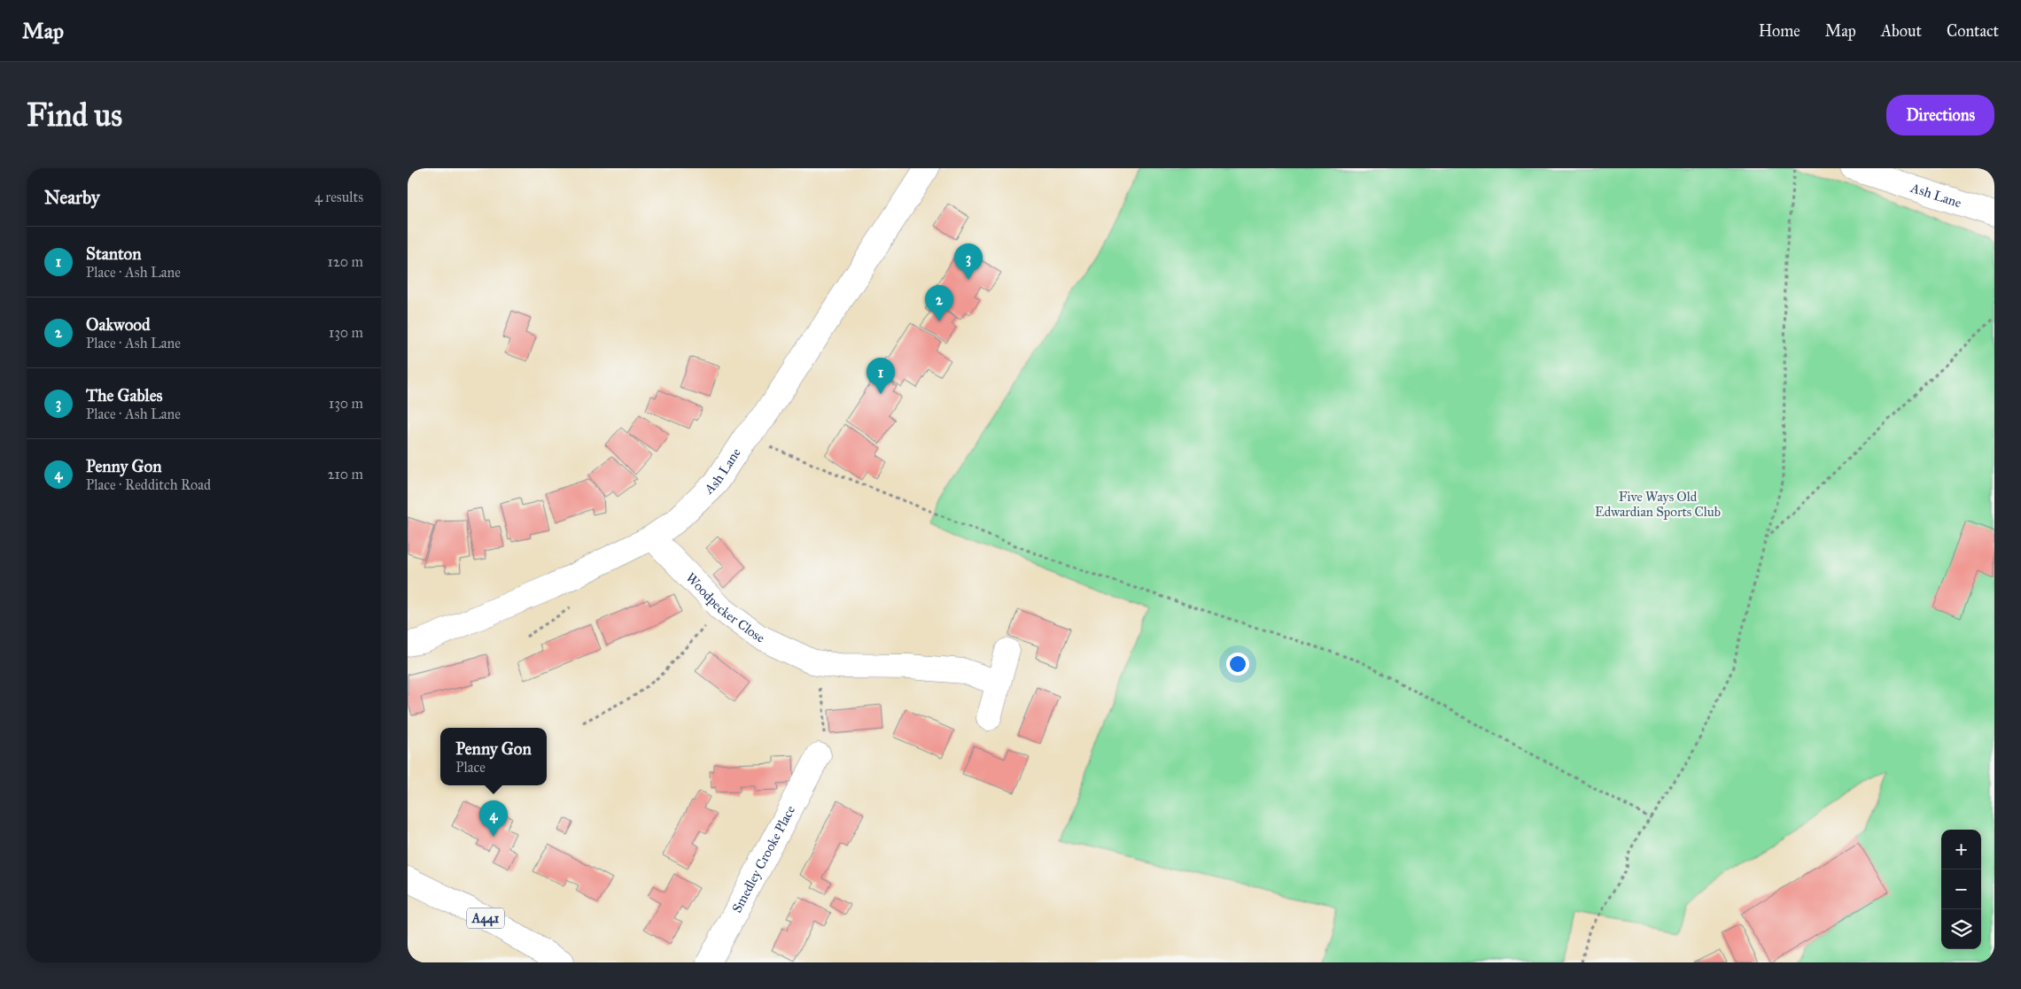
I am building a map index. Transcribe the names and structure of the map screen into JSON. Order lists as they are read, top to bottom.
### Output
{
  "streets": {
    "main road": [
      "Ash Lane",
      "Woodpecker Close",
      "Smedley Crooke Place",
      "A441"
    ]
  },
  "crossings": [
    ["Ash Lane", "Woodpecker Close"]
  ],
  "parks": ["Five Ways Old Edwardian Sports Club"],
  "page": {
    "header": "Map",
    "nav": [
      "Home",
      "Map",
      "About",
      "Contact"
    ],
    "buttons": "Directions",
    "title": "Find us",
    "heading": ["Nearby", "4 results"],
    "list": [
      {
        "mark": "1",
        "name": "Stanton",
        "note": "Place · Ash Lane",
        "value": "120 m"
      },
      {
        "mark": "2",
        "name": "Oakwood",
        "note": "Place · Ash Lane",
        "value": "130 m"
      },
      {
        "mark": "3",
        "name": "The Gables",
        "note": "Place · Ash Lane",
        "value": "130 m"
      },
      {
        "mark": "4",
        "name": "Penny Gon",
        "note": "Place · Redditch Road",
        "value": "210 m"
      }
    ],
    "pins": [
      "3",
      "2",
      "1",
      "4"
    ],
    "popup": ["Penny Gon", "Place"],
    "map_buttons": ["+", "−"]
  }
}
